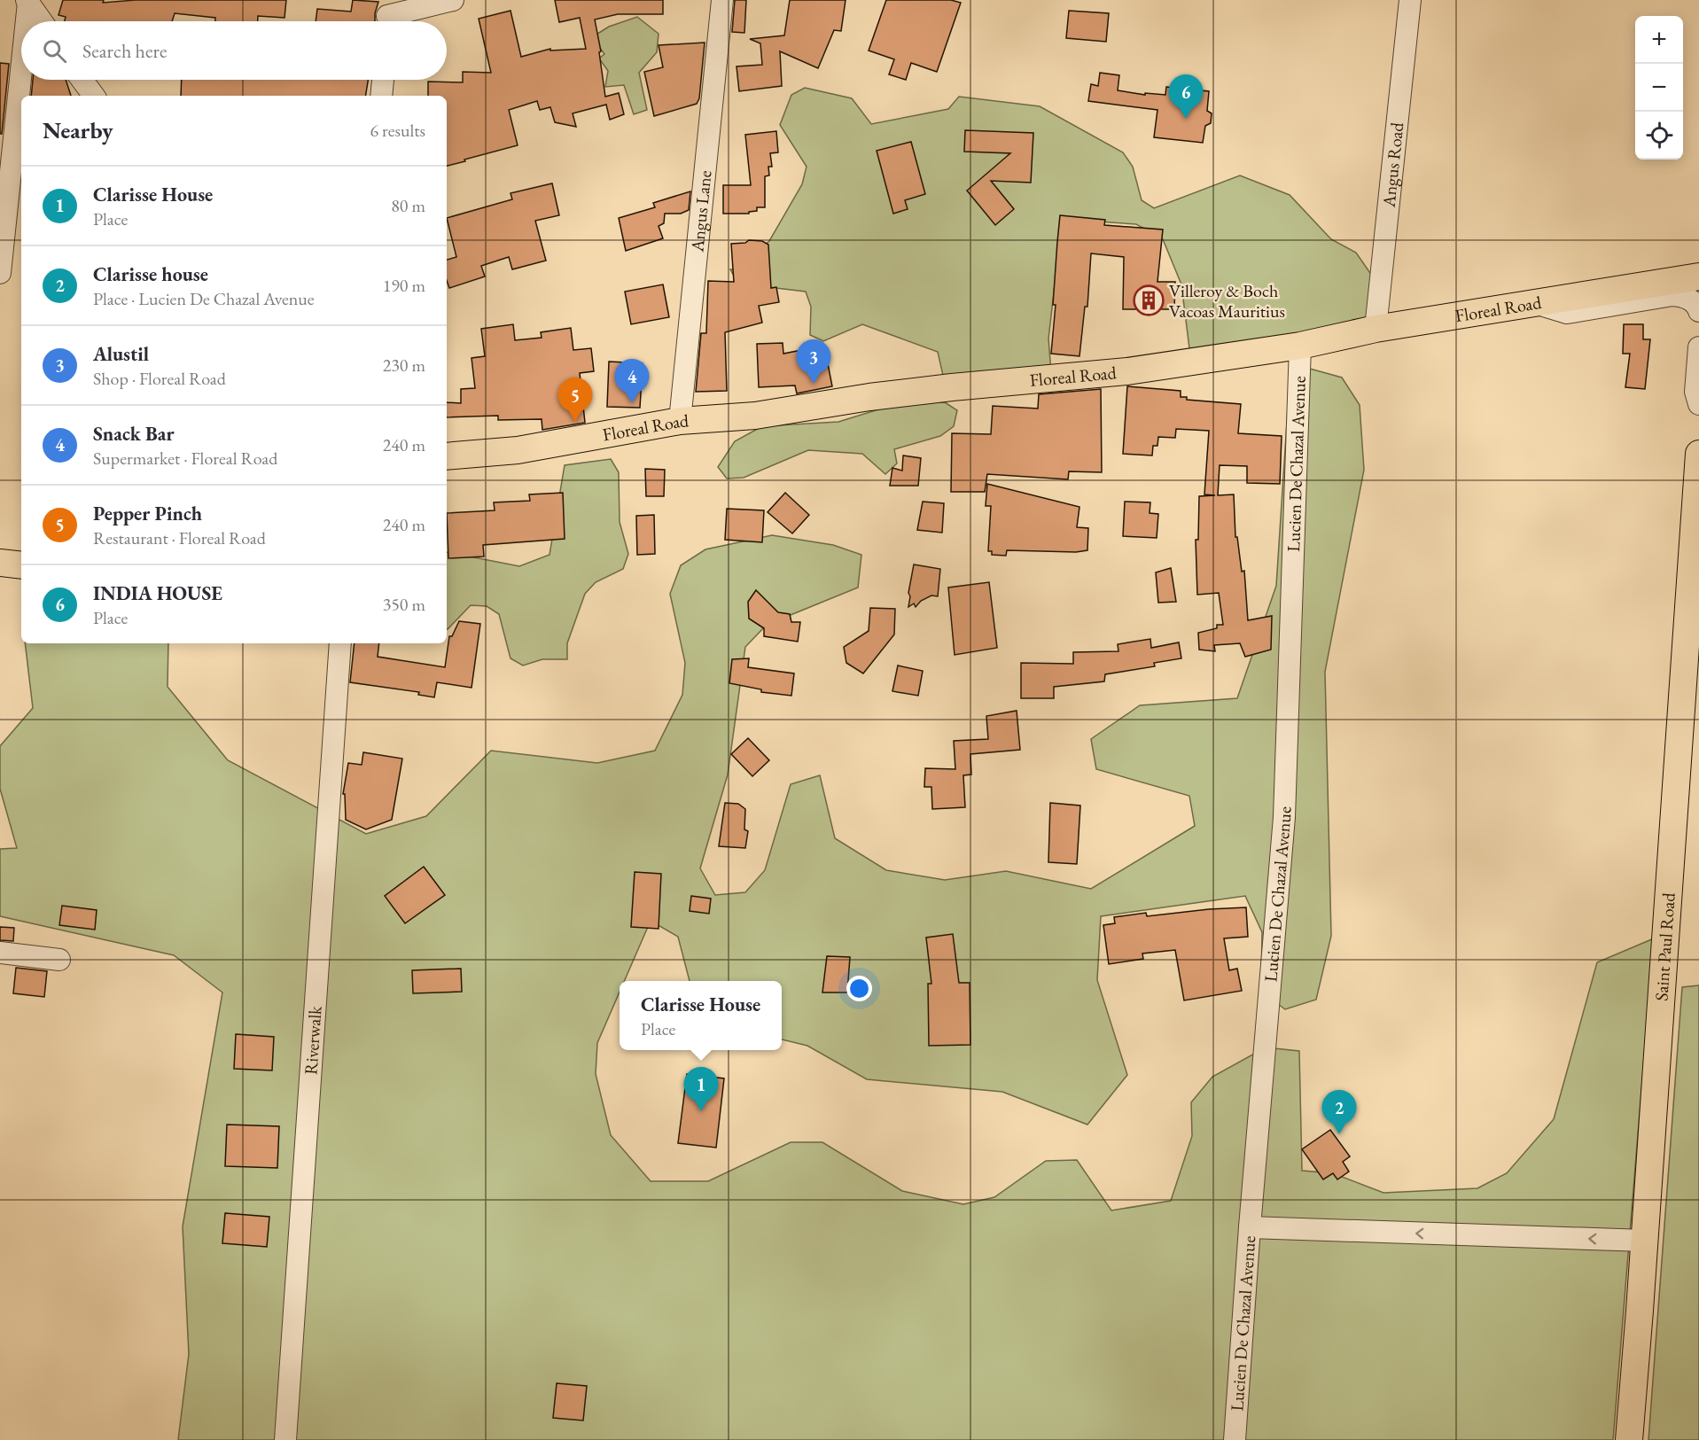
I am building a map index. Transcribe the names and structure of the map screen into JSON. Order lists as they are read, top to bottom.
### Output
{
  "streets": {
    "main road": ["Floreal Road", "Saint Paul Road"],
    "street": [
      "Angus Road",
      "Angus Lane",
      "Lucien De Chazal Avenue",
      "Riverwalk"
    ]
  },
  "crossings": [
    ["Angus Road", "Floreal Road"],
    ["Angus Lane", "Floreal Road"],
    ["Floreal Road", "Lucien De Chazal Avenue"]
  ],
  "places": {
    "building": ["Villeroy & Boch Vacoas Mauritius"]
  },
  "page": {
    "map_buttons": ["+", "−"],
    "search": "Search here",
    "pins": [
      "6",
      "3",
      "4",
      "5",
      "1",
      "2"
    ],
    "heading": ["Nearby", "6 results"],
    "list": [
      {
        "mark": "1",
        "name": "Clarisse House",
        "note": "Place",
        "value": "80 m"
      },
      {
        "mark": "2",
        "name": "Clarisse house",
        "note": "Place · Lucien De Chazal Avenue",
        "value": "190 m"
      },
      {
        "mark": "3",
        "name": "Alustil",
        "note": "Shop · Floreal Road",
        "value": "230 m"
      },
      {
        "mark": "4",
        "name": "Snack Bar",
        "note": "Supermarket · Floreal Road",
        "value": "240 m"
      },
      {
        "mark": "5",
        "name": "Pepper Pinch",
        "note": "Restaurant · Floreal Road",
        "value": "240 m"
      },
      {
        "mark": "6",
        "name": "INDIA HOUSE",
        "note": "Place",
        "value": "350 m"
      }
    ],
    "popup": ["Clarisse House", "Place"]
  }
}
